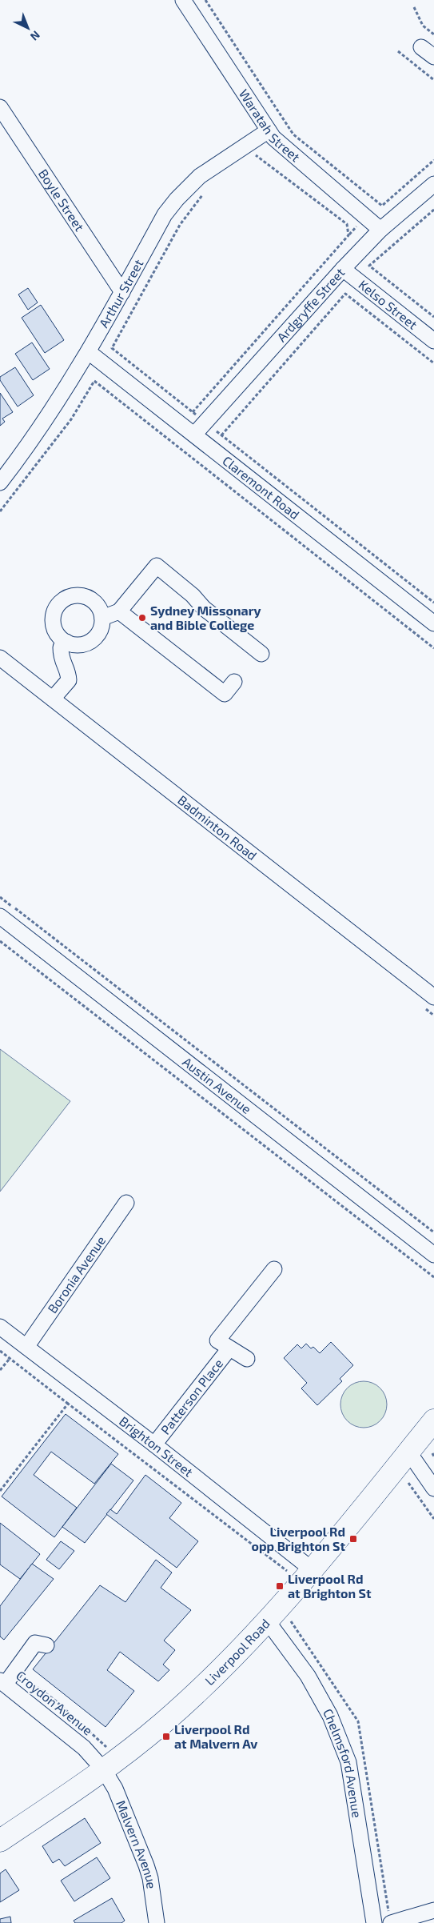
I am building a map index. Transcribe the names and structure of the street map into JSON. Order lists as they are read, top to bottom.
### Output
{
  "streets": {
    "highway": ["Liverpool Road"],
    "street": [
      "Waratah Street",
      "Boyle Street",
      "Arthur Street",
      "Kelso Street",
      "Ardgryffe Street",
      "Claremont Road",
      "Badminton Road",
      "Austin Avenue",
      "Boronia Avenue",
      "Patterson Place",
      "Brighton Street",
      "Croydon Avenue",
      "Chelmsford Avenue",
      "Malvern Avenue"
    ]
  },
  "crossings": [
    ["Waratah Street", "Arthur Street"],
    ["Waratah Street", "Ardgryffe Street"],
    ["Boyle Street", "Arthur Street"],
    ["Arthur Street", "Claremont Road"],
    ["Kelso Street", "Ardgryffe Street"],
    ["Ardgryffe Street", "Claremont Road"],
    ["Boronia Avenue", "Brighton Street"],
    ["Patterson Place", "Brighton Street"],
    ["Brighton Street", "Liverpool Road"],
    ["Liverpool Road", "Croydon Avenue"],
    ["Liverpool Road", "Chelmsford Avenue"],
    ["Liverpool Road", "Malvern Avenue"],
    ["Croydon Avenue", "Malvern Avenue"]
  ],
  "places": {
    "other": ["Sydney Missonary and Bible College"],
    "transit": ["Liverpool Rd opp Brighton St", "Liverpool Rd at Brighton St", "Liverpool Rd at Malvern Av"]
  },
  "north": "bottom right"
}
